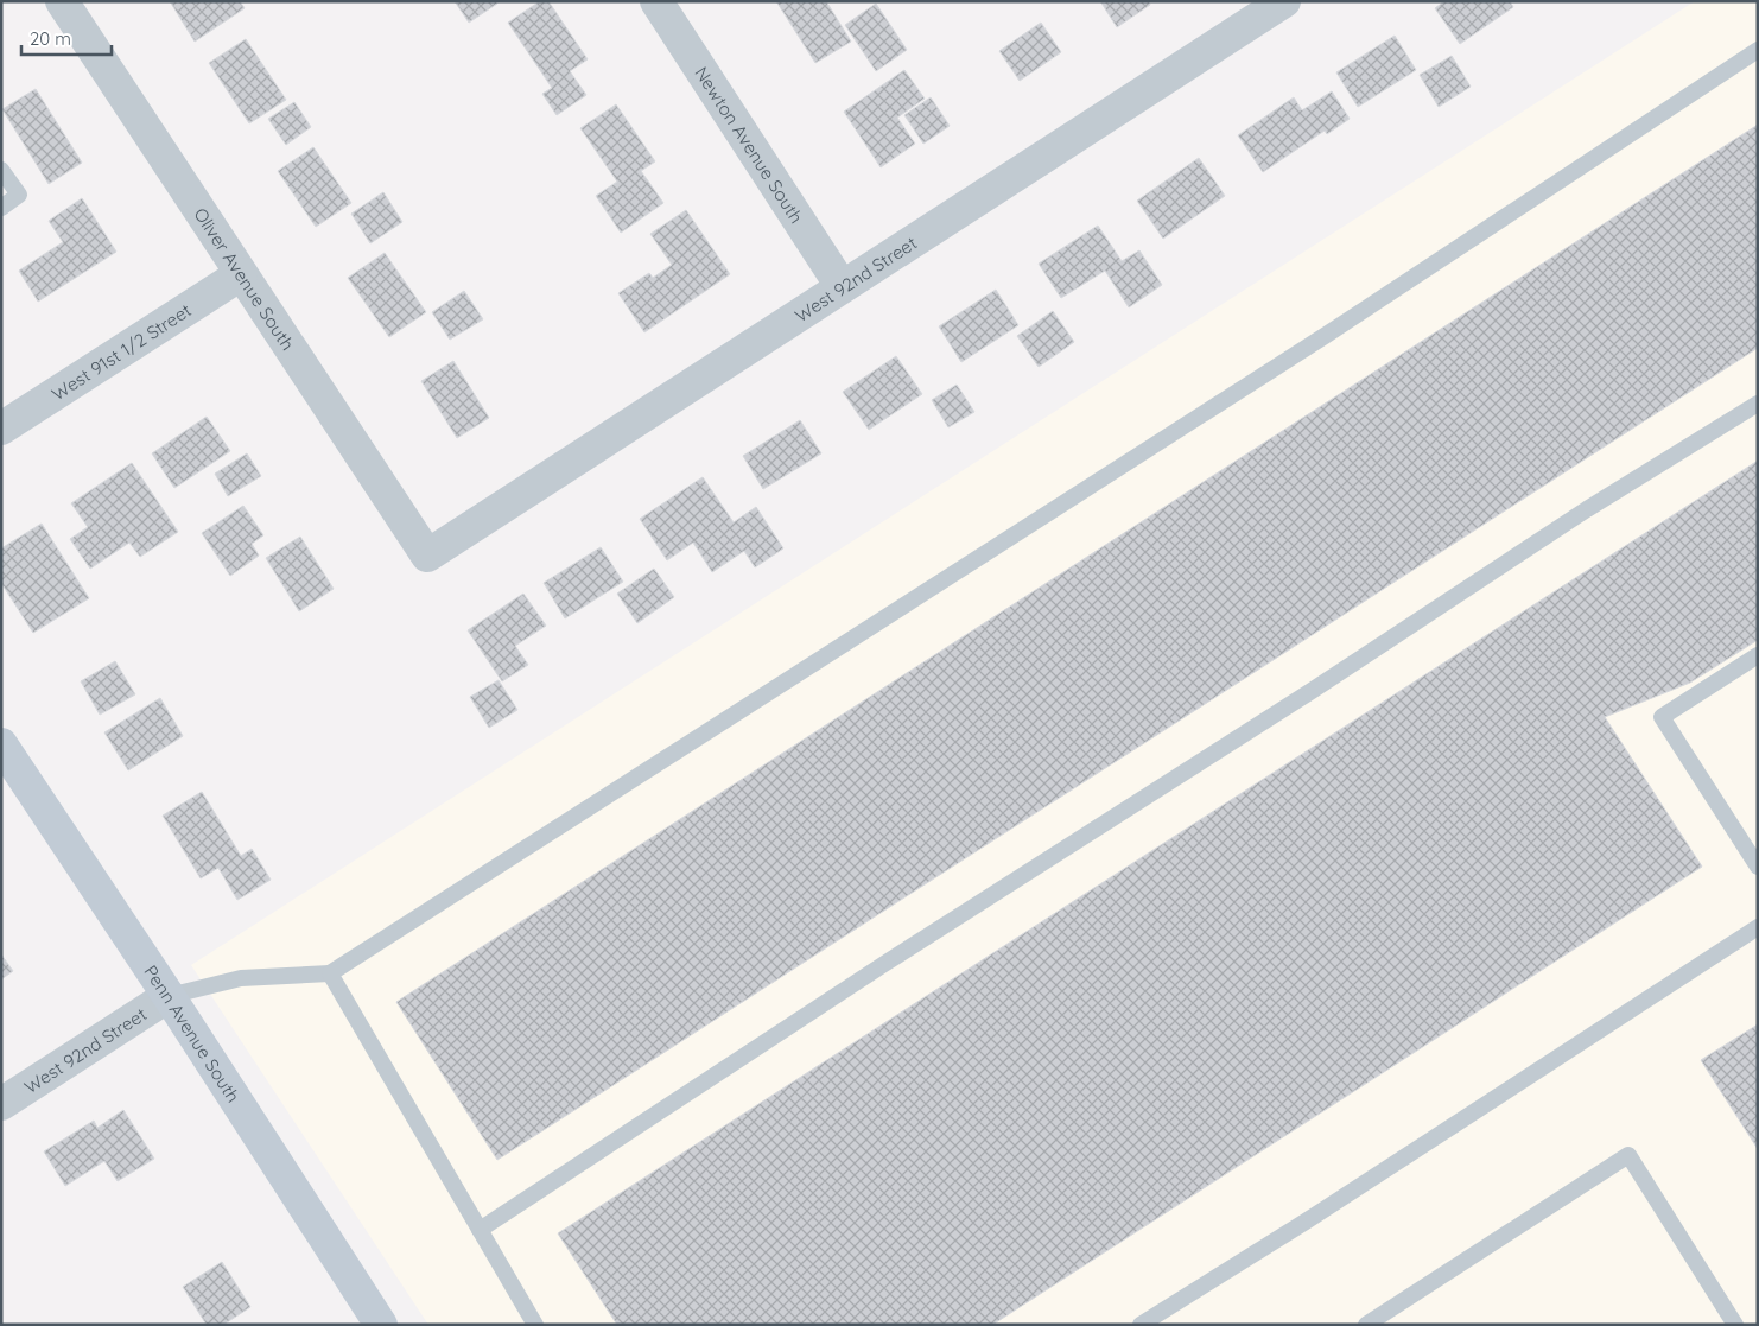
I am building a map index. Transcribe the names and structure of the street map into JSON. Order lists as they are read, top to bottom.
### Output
{
  "streets": {
    "main road": ["Penn Avenue South"],
    "street": [
      "Newton Avenue South",
      "West 92nd Street",
      "Oliver Avenue South",
      "West 91st 1/2 Street"
    ]
  },
  "crossings": [
    ["Newton Avenue South", "West 92nd Street"],
    ["West 92nd Street", "Oliver Avenue South"],
    ["West 92nd Street", "Penn Avenue South"],
    ["Oliver Avenue South", "West 91st 1/2 Street"]
  ],
  "scale_bar": "20 m"
}
